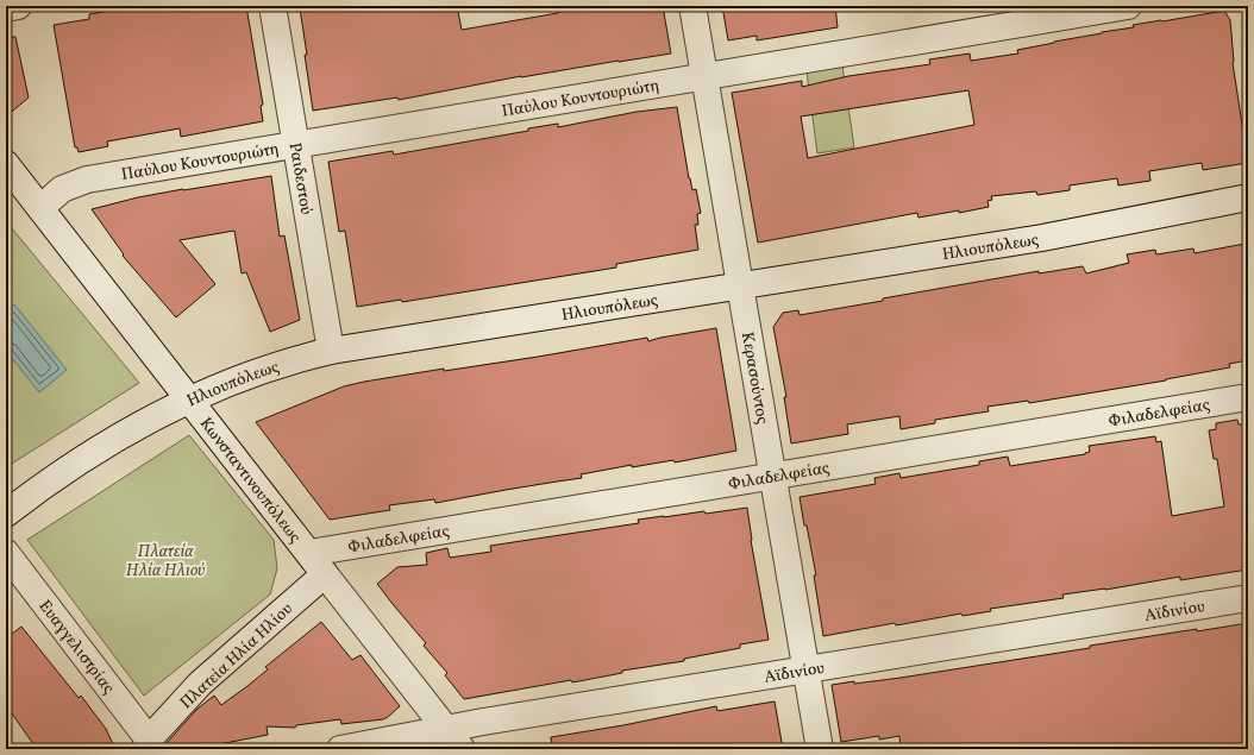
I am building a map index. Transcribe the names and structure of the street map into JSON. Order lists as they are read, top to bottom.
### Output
{
  "streets": {
    "street": [
      "Παύλου Κουντουριώτη",
      "Ραιδεστού",
      "Ηλιουπόλεως",
      "Κερασούντος",
      "Φιλαδελφείας",
      "Κωνσταντινουπόλεως",
      "Αϊδινίου",
      "Ευαγγελιστρίας",
      "Πλατεία Ηλία Ηλίου"
    ]
  },
  "crossings": [
    ["Παύλου Κουντουριώτη", "Ραιδεστού"],
    ["Παύλου Κουντουριώτη", "Κερασούντος"],
    ["Παύλου Κουντουριώτη", "Κωνσταντινουπόλεως"],
    ["Ραιδεστού", "Ηλιουπόλεως"],
    ["Ηλιουπόλεως", "Κερασούντος"],
    ["Ηλιουπόλεως", "Κωνσταντινουπόλεως"],
    ["Κερασούντος", "Φιλαδελφείας"],
    ["Κερασούντος", "Αϊδινίου"],
    ["Φιλαδελφείας", "Κωνσταντινουπόλεως"],
    ["Κωνσταντινουπόλεως", "Αϊδινίου"],
    ["Κωνσταντινουπόλεως", "Πλατεία Ηλία Ηλίου"],
    ["Ευαγγελιστρίας", "Πλατεία Ηλία Ηλίου"]
  ],
  "parks": ["Πλατεία Ηλία Ηλιού"]
}
